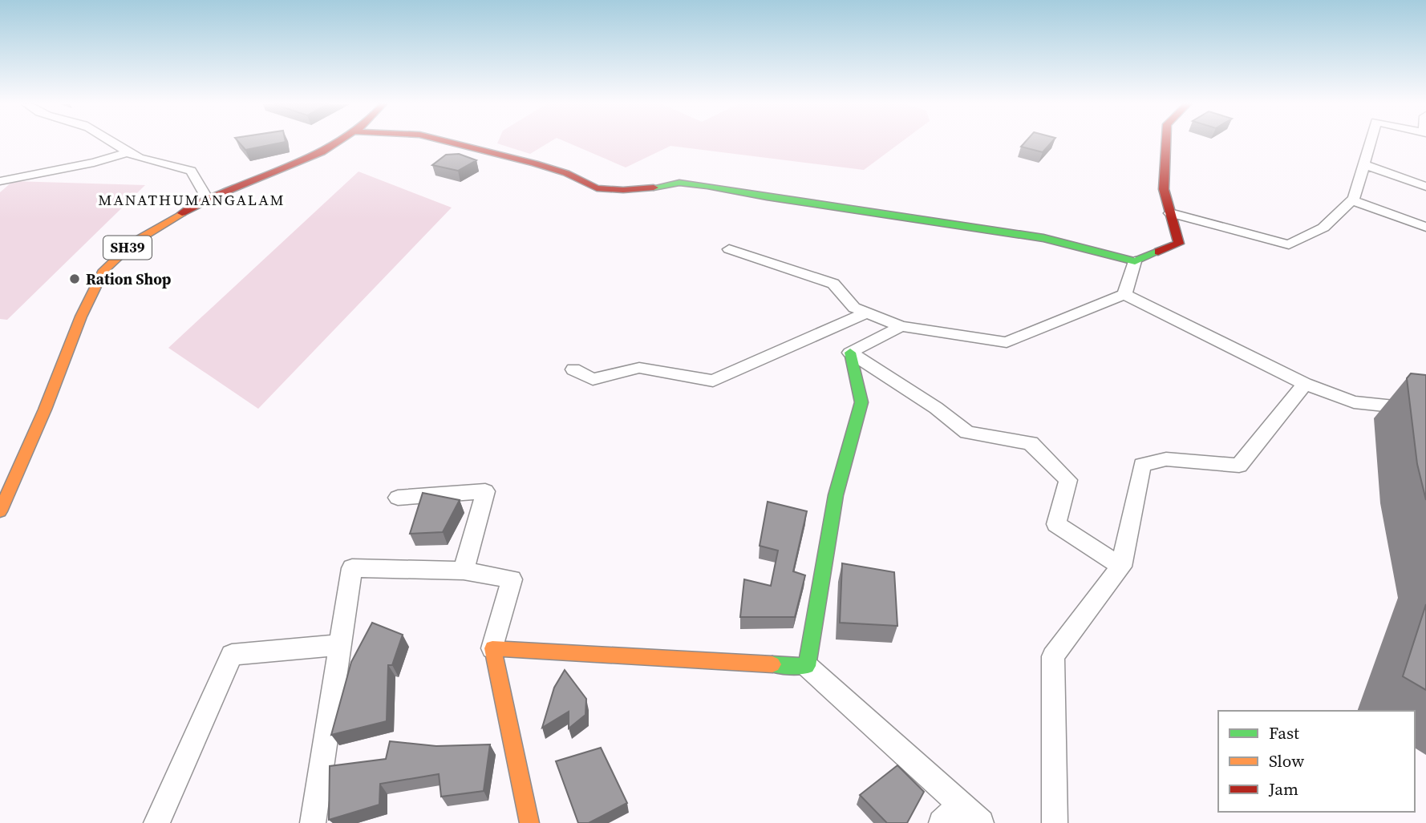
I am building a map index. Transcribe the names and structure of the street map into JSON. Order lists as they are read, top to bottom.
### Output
{
  "streets": {
    "street": ["SH39"]
  },
  "districts": ["MANATHUMANGALAM"],
  "places": ["Ration Shop"],
  "legend": ["Fast", "Slow", "Jam"]
}
